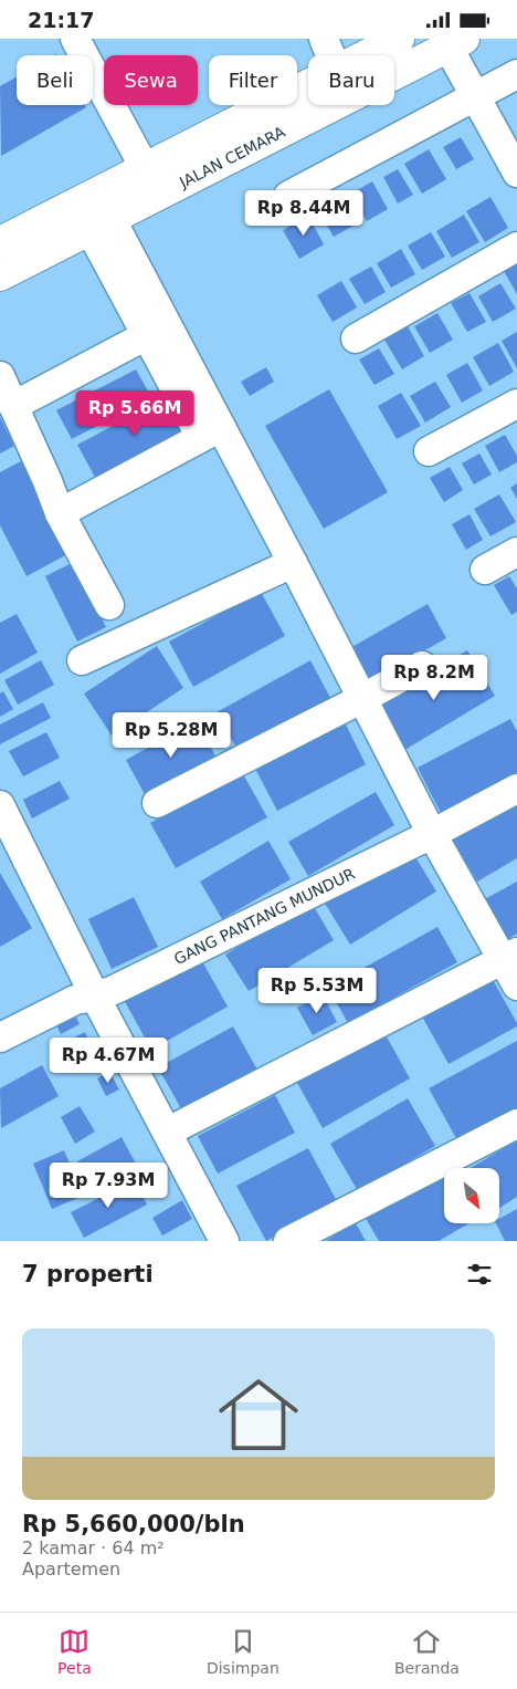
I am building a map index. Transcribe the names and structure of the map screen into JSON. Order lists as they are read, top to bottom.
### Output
{
  "streets": {
    "highway": ["JALAN CEMARA"],
    "street": ["GANG PANTANG MUNDUR"]
  },
  "north": "bottom right",
  "page": {
    "status": "21:17",
    "chip": [
      "Beli",
      "Sewa",
      "Filter",
      "Baru"
    ],
    "price": [
      "Rp 8.44M",
      "Rp 5.66M",
      "Rp 8.2M",
      "Rp 5.28M",
      "Rp 5.53M",
      "Rp 4.67M",
      "Rp 7.93M"
    ],
    "heading": "7 properti",
    "list": [
      {
        "name": "Rp 5,660,000/bln",
        "note": "2 kamar · 64 m² · Apartemen"
      }
    ],
    "tabs": ["Peta", "Disimpan", "Beranda"]
  }
}
